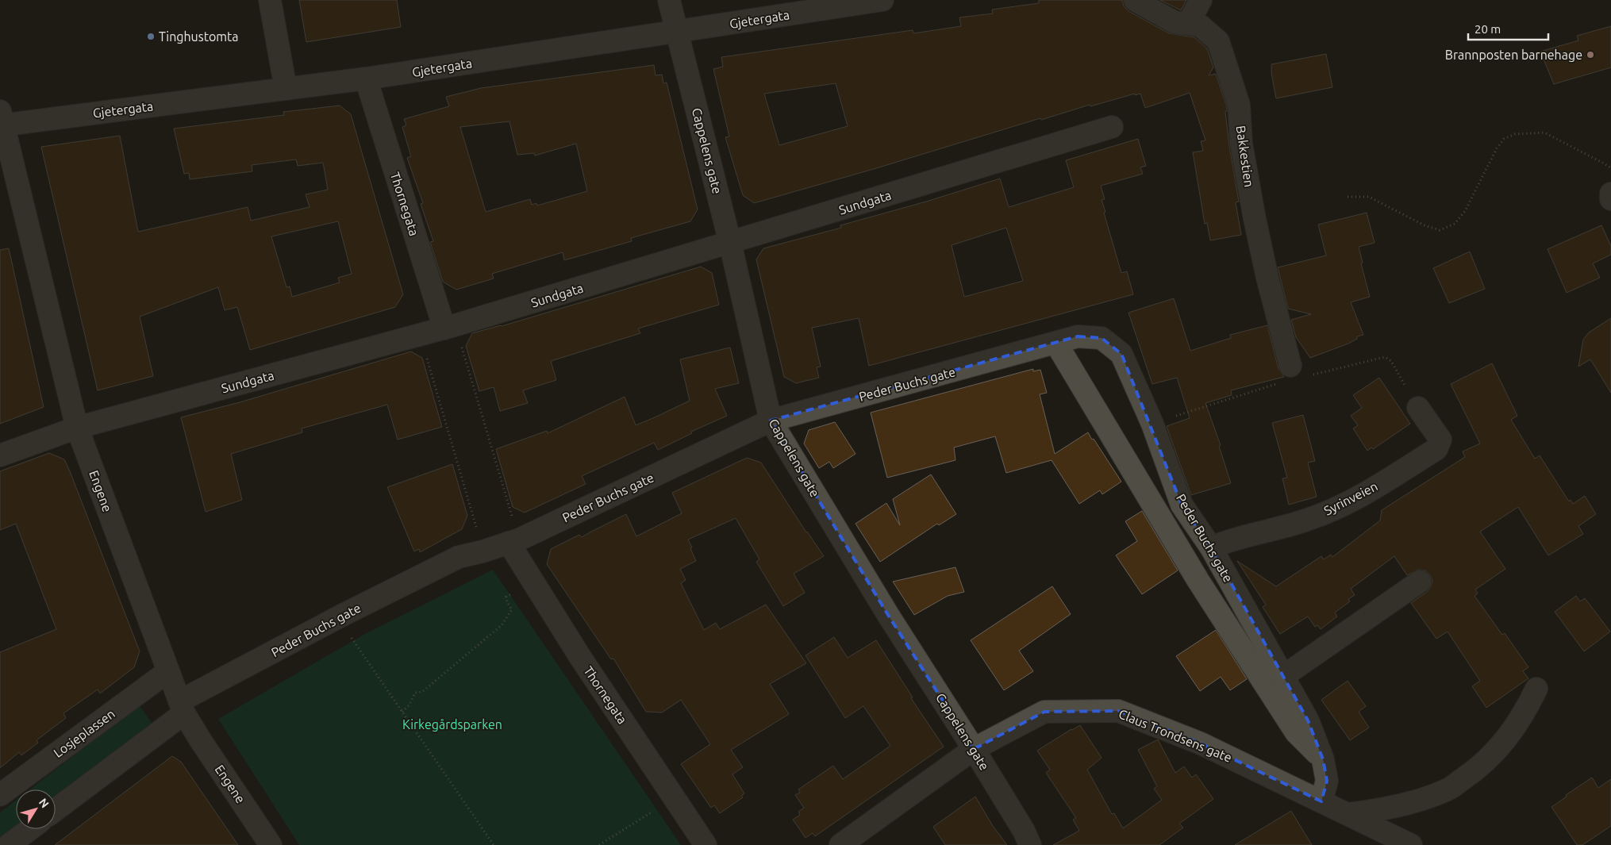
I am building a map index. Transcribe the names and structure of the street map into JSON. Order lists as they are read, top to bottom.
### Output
{
  "streets": {
    "street": [
      "Gjetergata",
      "Cappelens gate",
      "Bakkestien",
      "Sundgata",
      "Thornegata",
      "Peder Buchs gate",
      "Engene",
      "Syrinveien",
      "Losjeplassen",
      "Claus Trondsens gate"
    ]
  },
  "crossings": [
    ["Gjetergata", "Cappelens gate"],
    ["Gjetergata", "Thornegata"],
    ["Gjetergata", "Engene"],
    ["Cappelens gate", "Sundgata"],
    ["Cappelens gate", "Peder Buchs gate"],
    ["Cappelens gate", "Claus Trondsens gate"],
    ["Sundgata", "Thornegata"],
    ["Sundgata", "Engene"],
    ["Thornegata", "Peder Buchs gate"],
    ["Peder Buchs gate", "Engene"],
    ["Peder Buchs gate", "Syrinveien"],
    ["Peder Buchs gate", "Claus Trondsens gate"],
    ["Engene", "Losjeplassen"]
  ],
  "parks": ["Kirkegårdsparken"],
  "places": ["Tinghustomta", "Brannposten barnehage"],
  "scale_bar": "20 m",
  "north": "top right"
}
